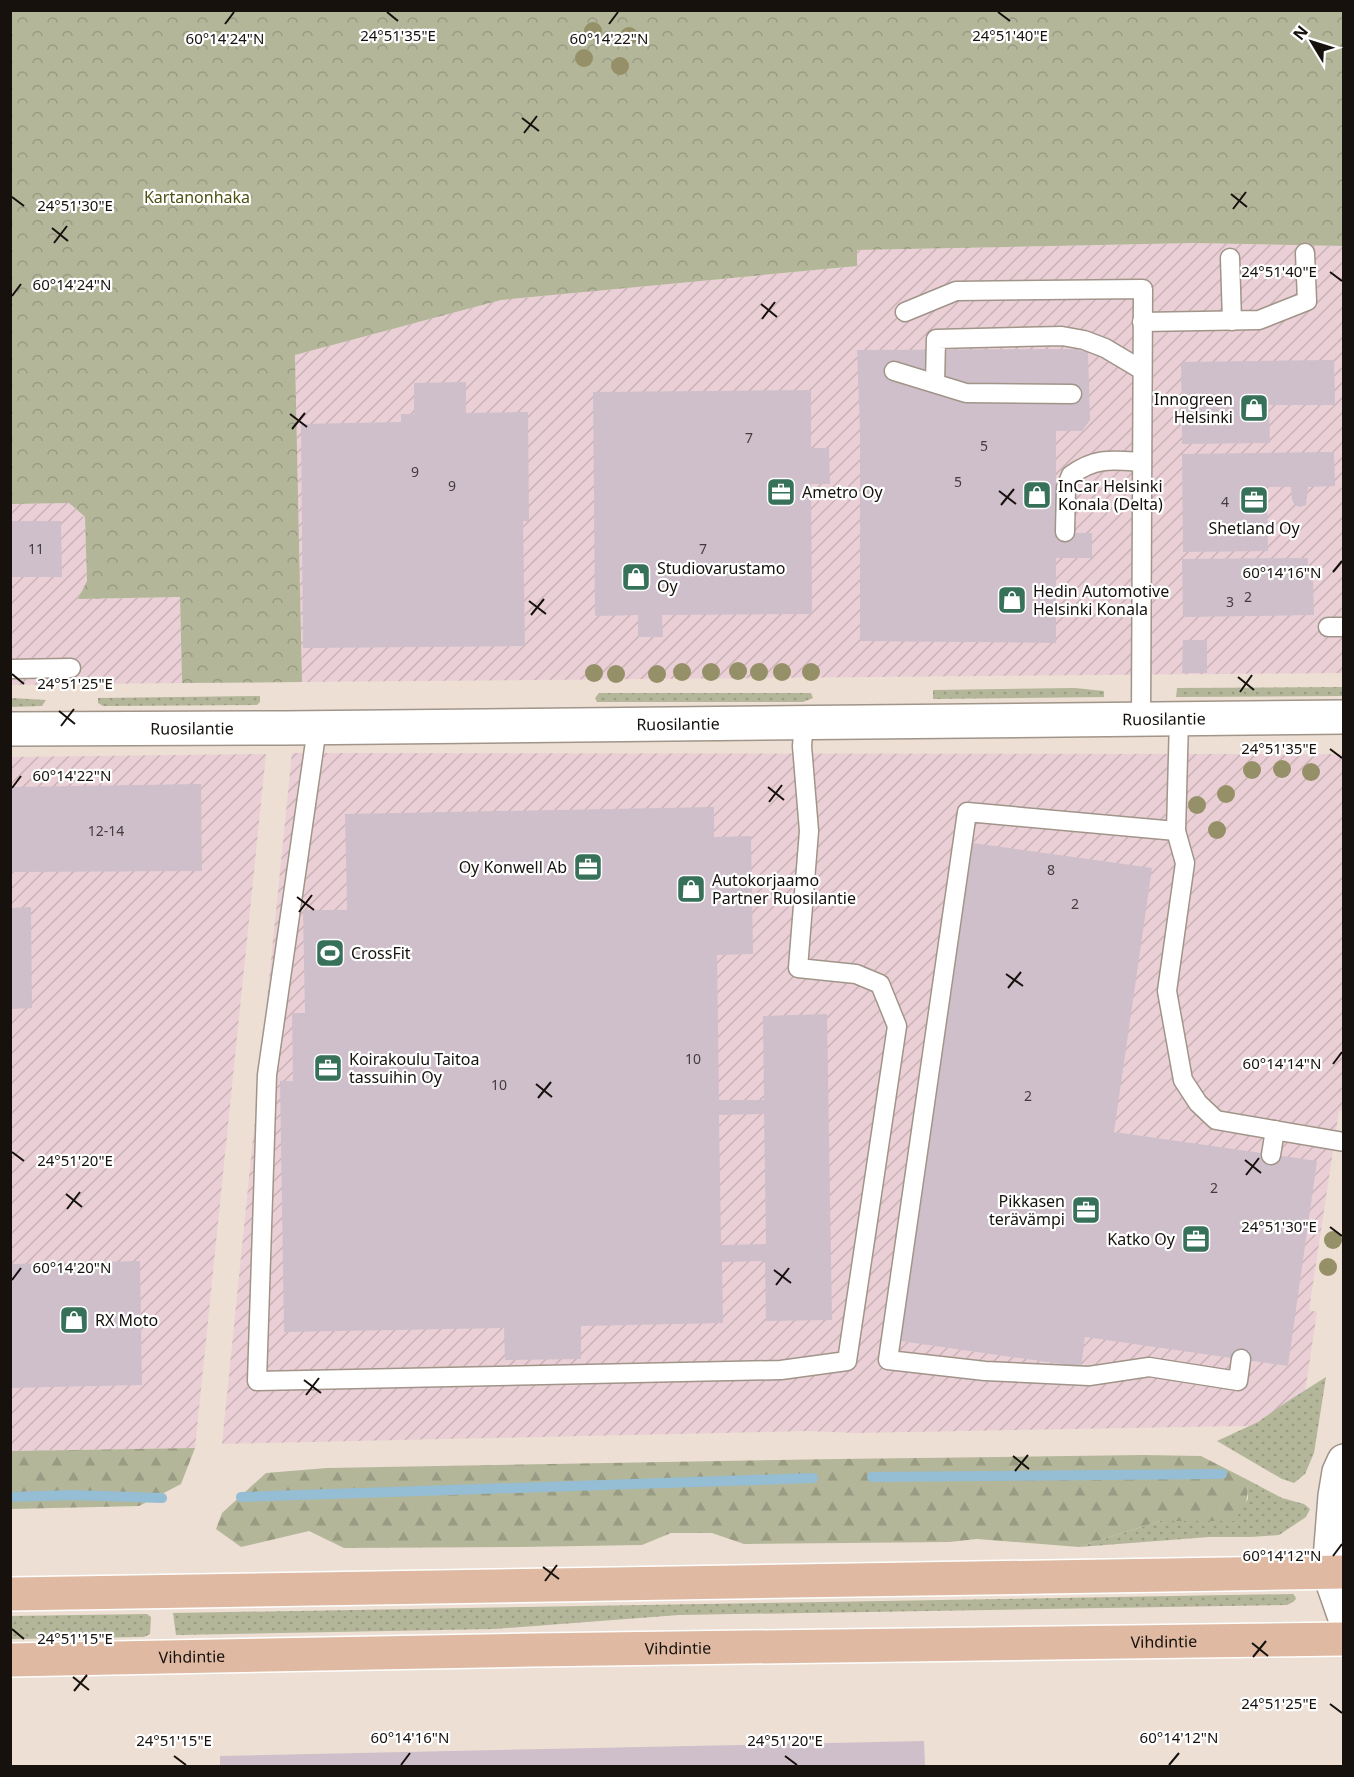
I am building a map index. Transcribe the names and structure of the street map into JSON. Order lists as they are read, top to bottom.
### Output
{
  "streets": {
    "main road": ["Vihdintie"],
    "street": ["Ruosilantie"]
  },
  "parks": ["Kartanonhaka"],
  "places": {
    "shop": [
      "Innogreen Helsinki",
      "InCar Helsinki Konala (Delta)",
      "Studiovarustamo Oy",
      "Hedin Automotive Helsinki Konala",
      "Autokorjaamo Partner Ruosilantie",
      "RX Moto"
    ],
    "office": [
      "Ametro Oy",
      "Shetland Oy",
      "Oy Konwell Ab",
      "Koirakoulu Taitoa tassuihin Oy",
      "Pikkasen terävämpi",
      "Katko Oy"
    ],
    "sports": ["CrossFit"]
  },
  "house_numbers": [
    "7",
    "5",
    "9",
    "5",
    "9",
    "4",
    "11",
    "7",
    "2",
    "3",
    "12-14",
    "8",
    "2",
    "10",
    "10",
    "2",
    "2"
  ],
  "north": "top left",
  "coordinates": [
    "24°51'35\"E",
    "24°51'40\"E",
    "60°14'24\"N",
    "60°14'22\"N",
    "24°51'30\"E",
    "60°14'16\"N",
    "24°51'25\"E",
    "60°14'14\"N",
    "24°51'20\"E",
    "60°14'20\"N",
    "60°14'12\"N",
    "24°51'15\"E"
  ]
}
